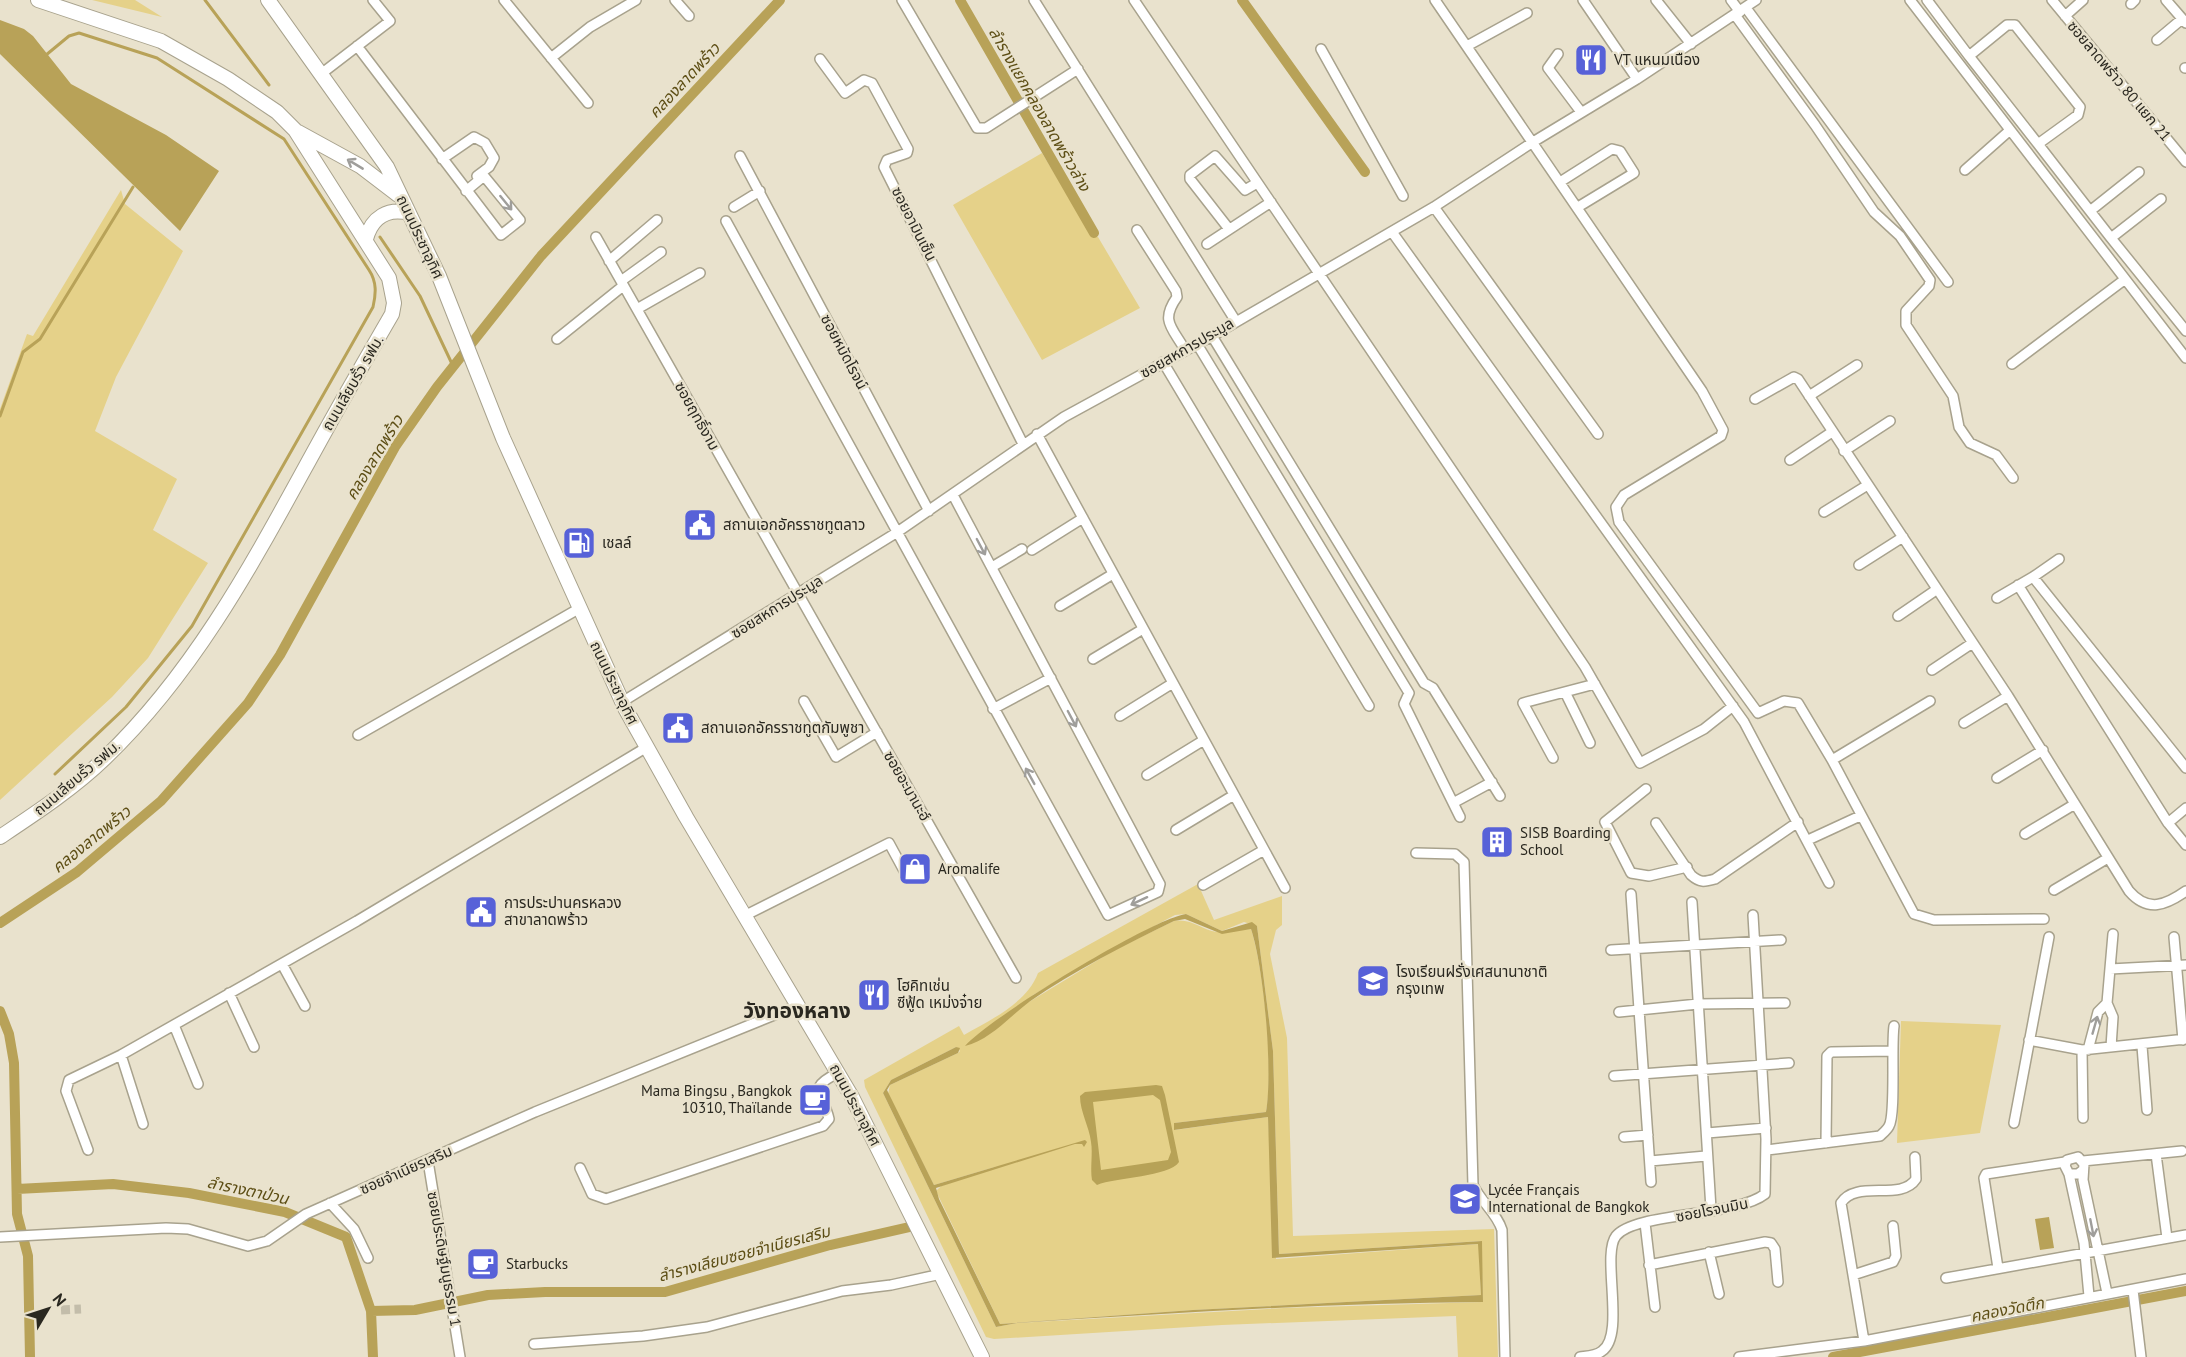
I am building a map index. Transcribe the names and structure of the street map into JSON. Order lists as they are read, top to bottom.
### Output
{
  "streets": {
    "main road": ["ถนนประชาอุทิศ", "ถนนเลียบรั้ว รฟม."],
    "street": [
      "ซอยลาดพร้าว 80 แยก 21",
      "ซอยอามินเซ็น",
      "ซอยสหการประมูล",
      "ซอยหมัดโรจน์",
      "ซอยฤทธิ์งาม",
      "ซอยอะมานะฮ์",
      "ซอยจำเนียรเสริม",
      "ซอยโรจนมิน",
      "ซอยประดิษฐ์มนูธรรม 1"
    ]
  },
  "crossings": [
    ["ซอยอามินเซ็น", "ซอยสหการประมูล"],
    ["ถนนประชาอุทิศ", "ซอยสหการประมูล"],
    ["ถนนประชาอุทิศ", "ซอยจำเนียรเสริม"],
    ["ซอยสหการประมูล", "ซอยหมัดโรจน์"],
    ["ซอยสหการประมูล", "ซอยฤทธิ์งาม"],
    ["ซอยสหการประมูล", "ซอยอะมานะฮ์"],
    ["ซอยฤทธิ์งาม", "ซอยอะมานะฮ์"],
    ["ซอยจำเนียรเสริม", "ซอยประดิษฐ์มนูธรรม 1"]
  ],
  "districts": ["วังทองหลาง"],
  "water": [
    "คลองลาดพร้าว",
    "ลำรางแยกคลองลาดพร้าวล่าง",
    "ลำรางตาป่วน",
    "ลำรางเลียบซอยจำเนียรเสริม",
    "คลองวัดตึก"
  ],
  "places": {
    "restaurant": ["VT แหนมเนือง", "โฮคิทเช่น ซีฟู้ด เหม่งจ๋าย"],
    "public building": ["สถานเอกอัครราชทูตลาว", "สถานเอกอัครราชทูตกัมพูชา", "การประปานครหลวง สาขาลาดพร้าว"],
    "fuel station": ["เชลล์"],
    "building": ["SISB Boarding School"],
    "shop": ["Aromalife"],
    "school or university": ["โรงเรียนฝรั่งเศสนานาชาติ กรุงเทพ", "Lycée Français International de Bangkok"],
    "cafe": ["Mama Bingsu , Bangkok 10310, Thaïlande", "Starbucks"]
  },
  "north": "top right"
}
